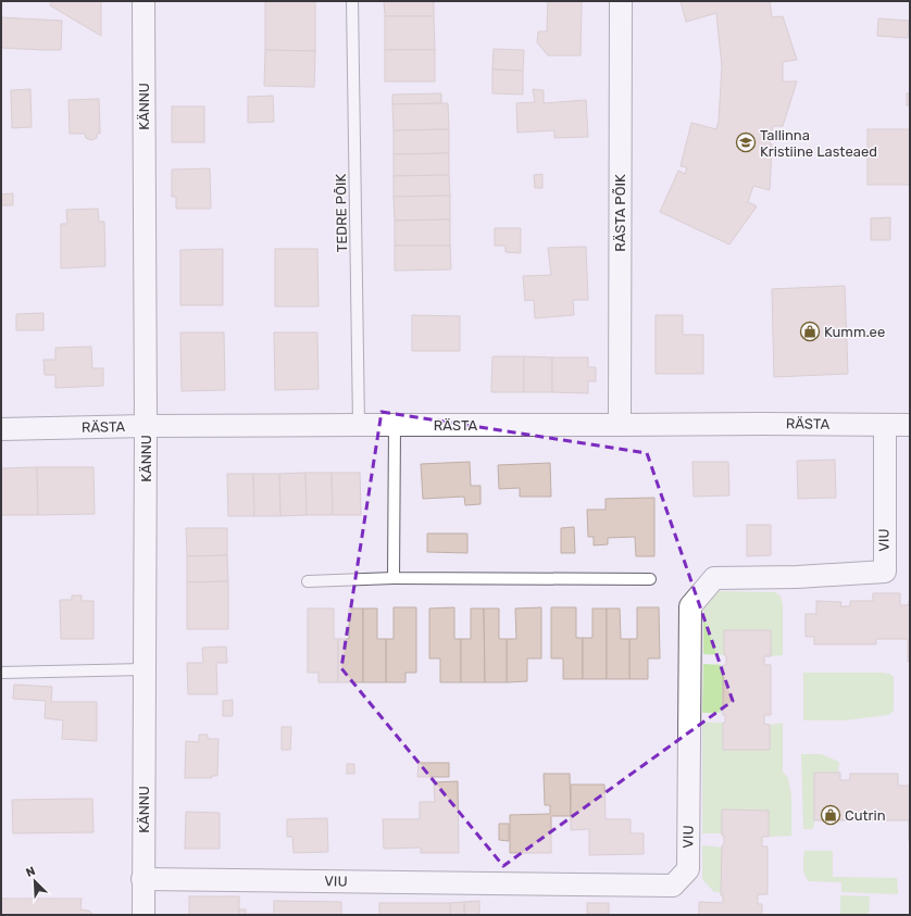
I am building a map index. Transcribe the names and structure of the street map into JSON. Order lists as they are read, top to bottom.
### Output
{
  "streets": {
    "street": [
      "KÄNNU",
      "RÄSTA PÕIK",
      "RÄSTA",
      "VIU"
    ],
    "lane": ["TEDRE PÕIK"]
  },
  "crossings": [
    ["KÄNNU", "RÄSTA"],
    ["KÄNNU", "VIU"],
    ["TEDRE PÕIK", "RÄSTA"],
    ["RÄSTA PÕIK", "RÄSTA"],
    ["RÄSTA", "VIU"]
  ],
  "places": {
    "school or university": ["Tallinna Kristiine Lasteaed"],
    "shop": ["Kumm.ee", "Cutrin"]
  },
  "north": "top left"
}
